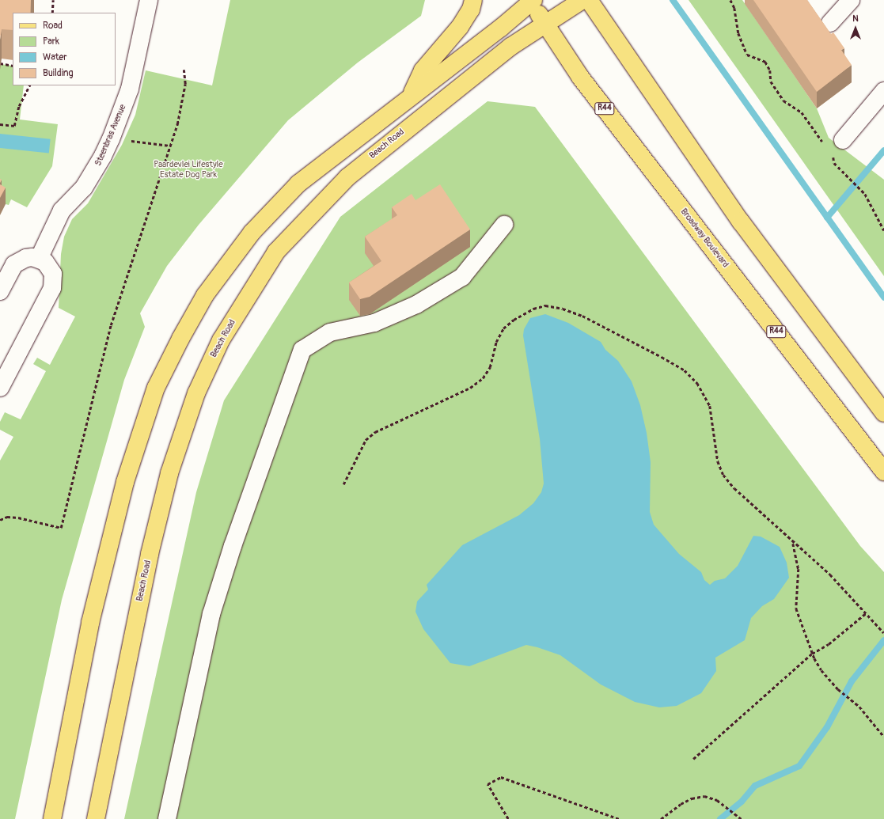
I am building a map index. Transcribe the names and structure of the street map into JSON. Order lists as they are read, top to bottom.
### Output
{
  "streets": {
    "main road": ["R44", "Beach Road", "Broadway Boulevard"],
    "street": ["Steenbras Avenue"]
  },
  "crossings": [
    ["Beach Road", "Broadway Boulevard"]
  ],
  "parks": ["Paardevlei Lifestyle Estate Dog Park"],
  "legend": [
    "Road",
    "Park",
    "Water",
    "Building"
  ],
  "north": "top"
}
